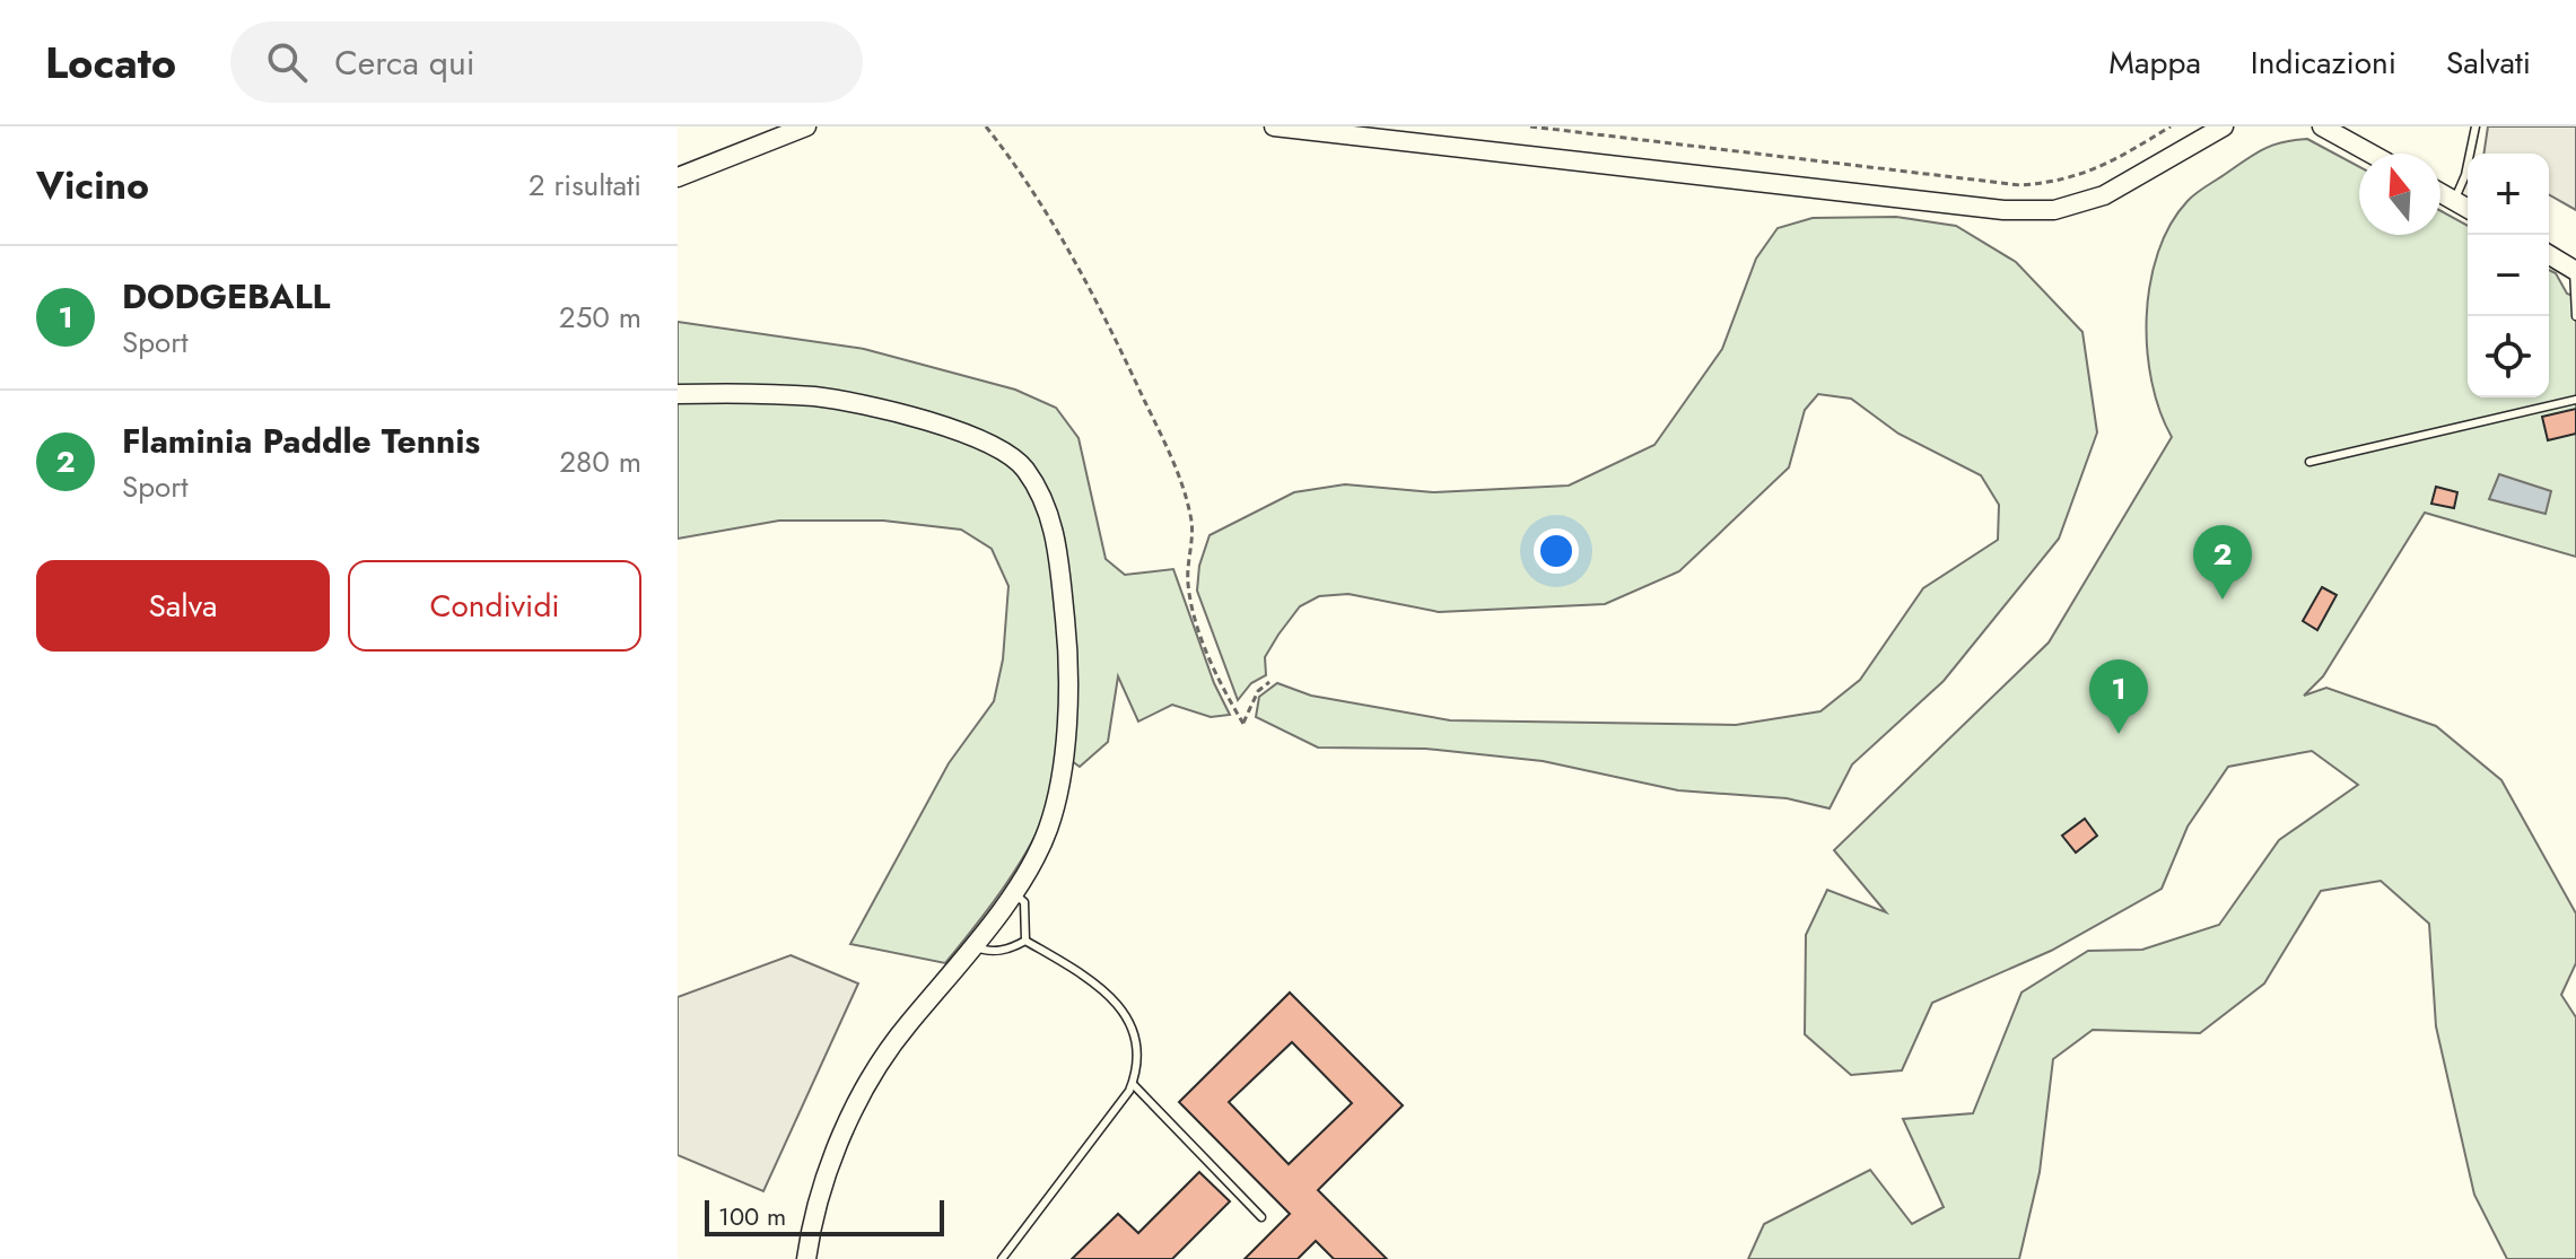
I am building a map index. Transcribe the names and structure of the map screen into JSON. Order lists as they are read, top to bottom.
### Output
{
  "scale_bar": "100 m",
  "north": "top",
  "page": {
    "header": "Locato",
    "search": "Cerca qui",
    "nav": ["Mappa", "Indicazioni", "Salvati"],
    "heading": ["Vicino", "2 risultati"],
    "map_buttons": ["+", "−"],
    "list": [
      {
        "mark": "1",
        "name": "DODGEBALL",
        "note": "Sport",
        "value": "250 m"
      },
      {
        "mark": "2",
        "name": "Flaminia Paddle Tennis",
        "note": "Sport",
        "value": "280 m"
      }
    ],
    "pins": ["2", "1"],
    "buttons": ["Salva", "Condividi"],
    "scale": "100 m"
  }
}
